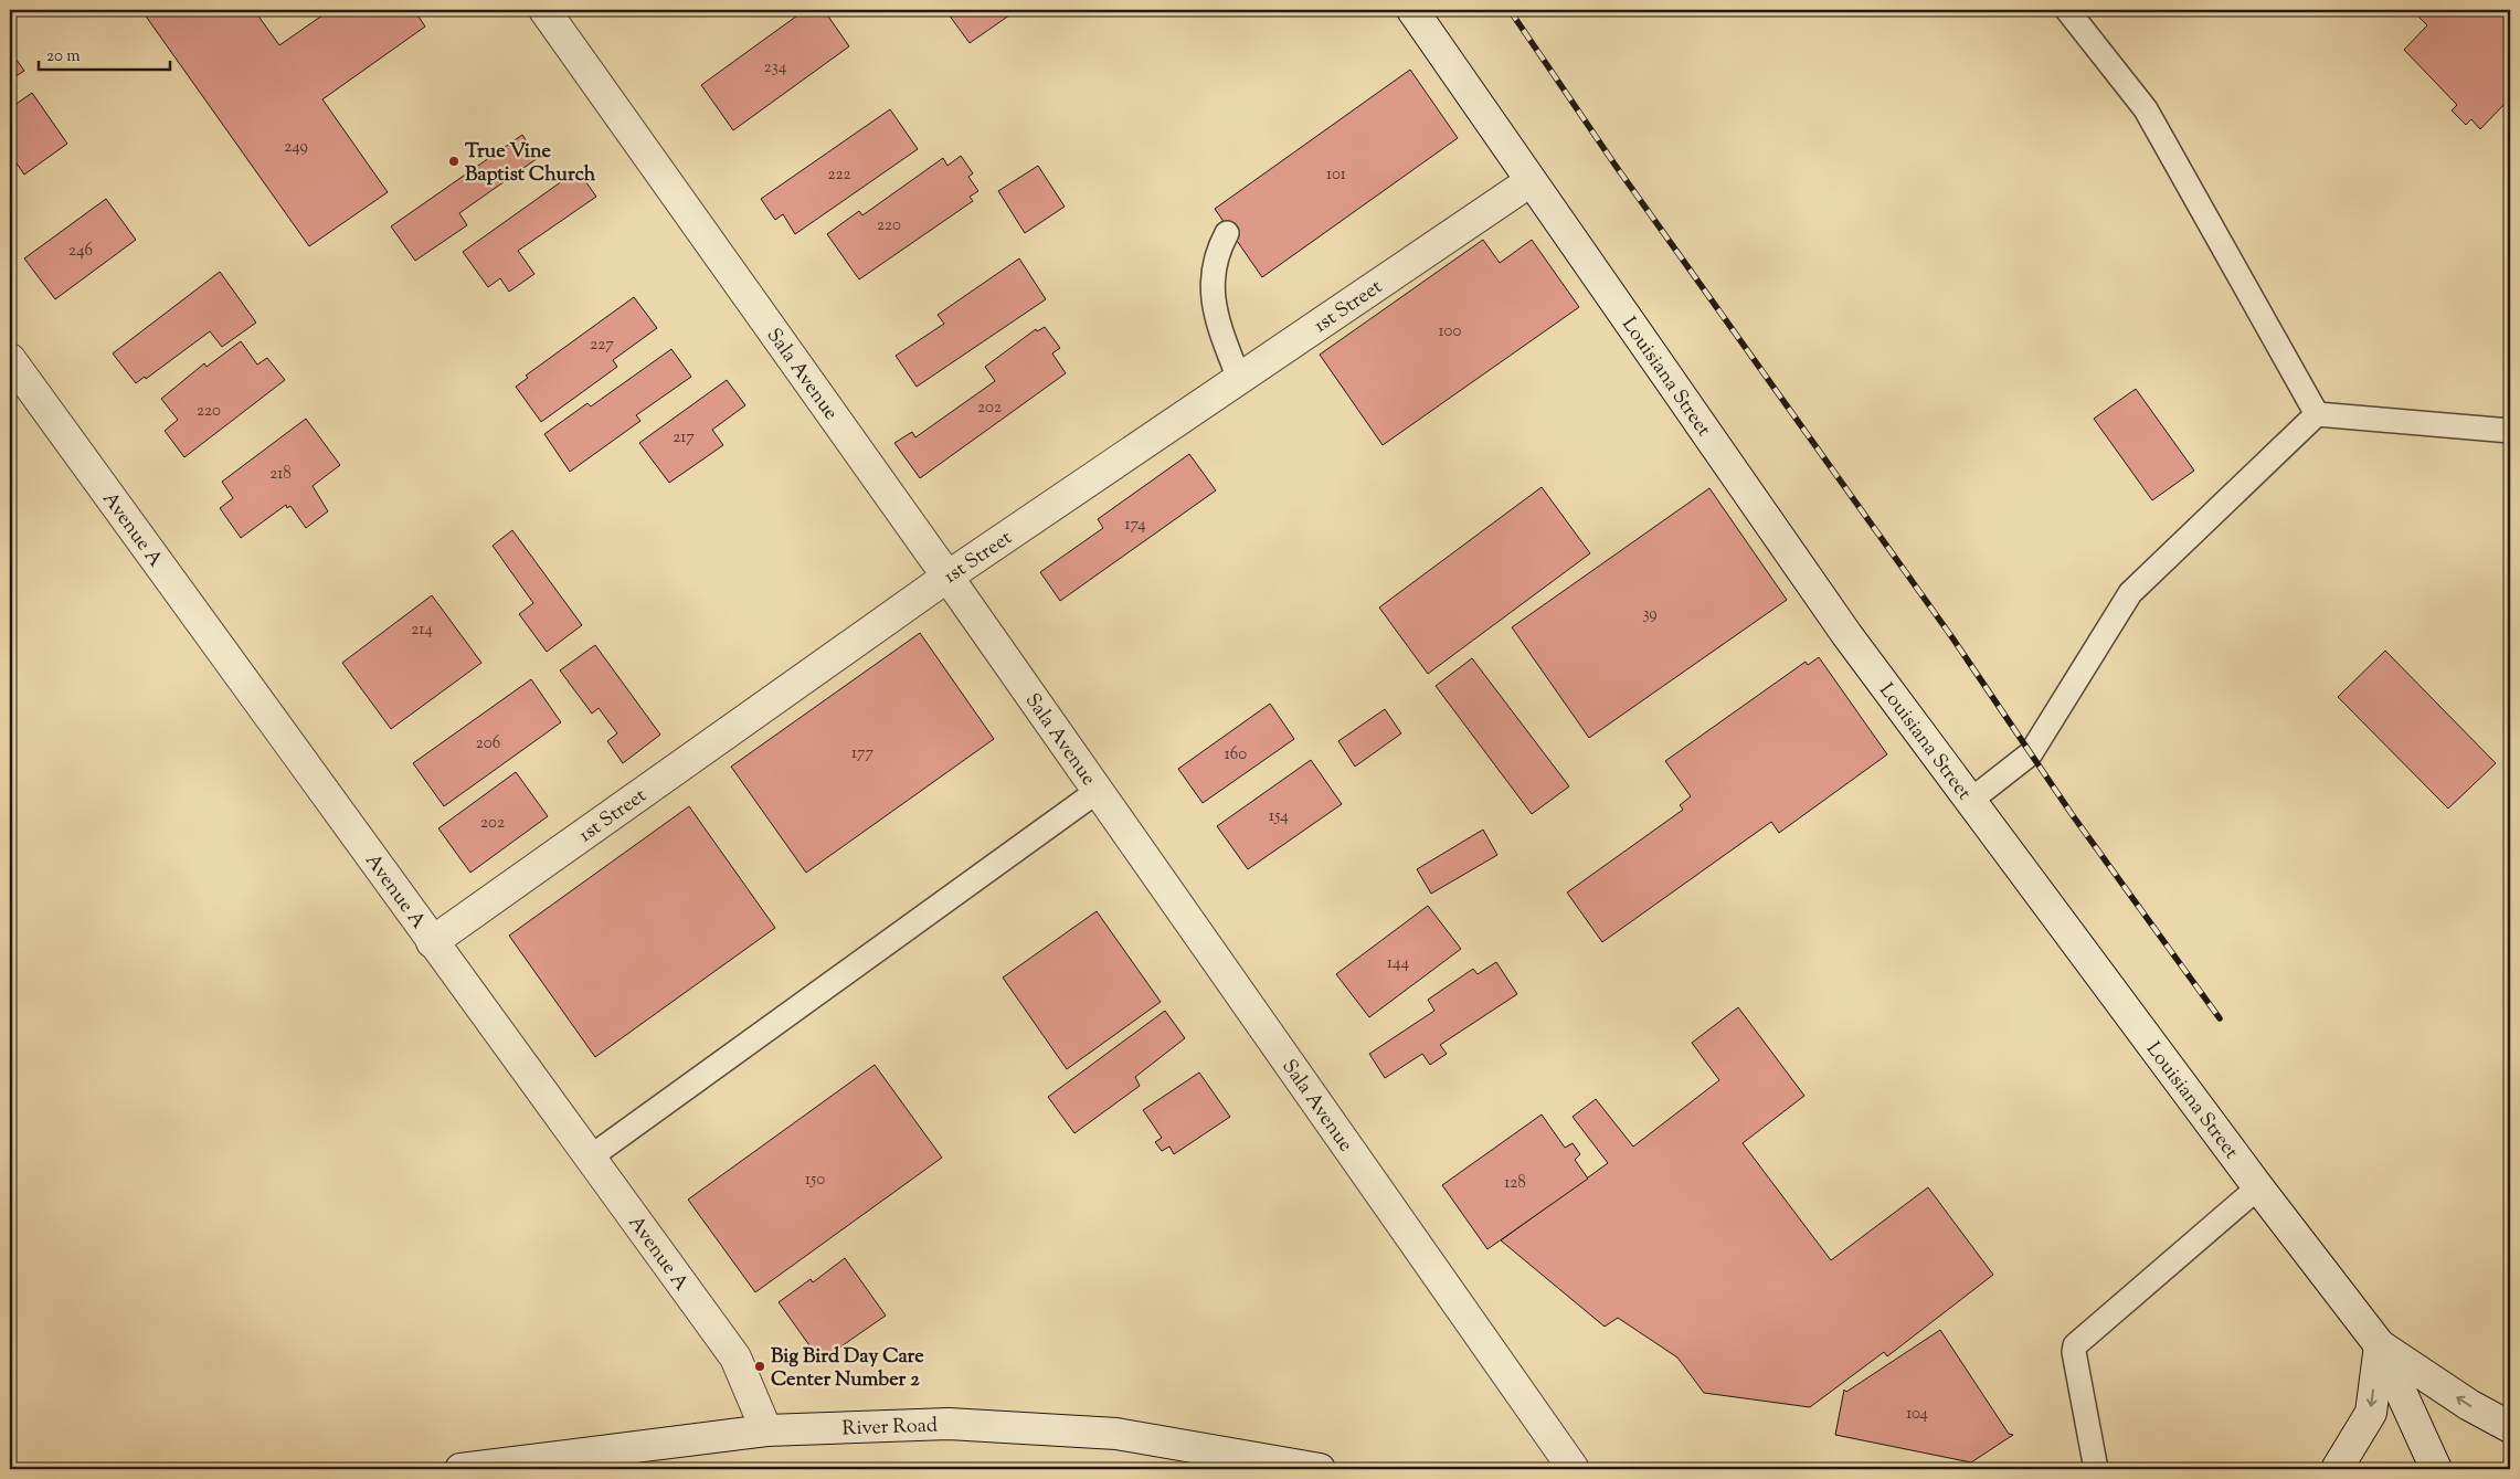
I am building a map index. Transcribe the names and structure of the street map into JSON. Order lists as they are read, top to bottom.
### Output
{
  "streets": {
    "street": [
      "1st Street",
      "Sala Avenue",
      "Louisiana Street",
      "Avenue A",
      "River Road"
    ]
  },
  "crossings": [
    ["1st Street", "Sala Avenue"],
    ["1st Street", "Louisiana Street"],
    ["1st Street", "Avenue A"],
    ["Avenue A", "River Road"]
  ],
  "places": ["True Vine Baptist Church", "Big Bird Day Care Center Number 2"],
  "house_numbers": [
    "234",
    "249",
    "222",
    "101",
    "220",
    "246",
    "100",
    "227",
    "202",
    "220",
    "217",
    "218",
    "174",
    "39",
    "214",
    "206",
    "177",
    "160",
    "154",
    "202",
    "144",
    "150",
    "128",
    "104"
  ],
  "scale_bar": "20 m"
}
